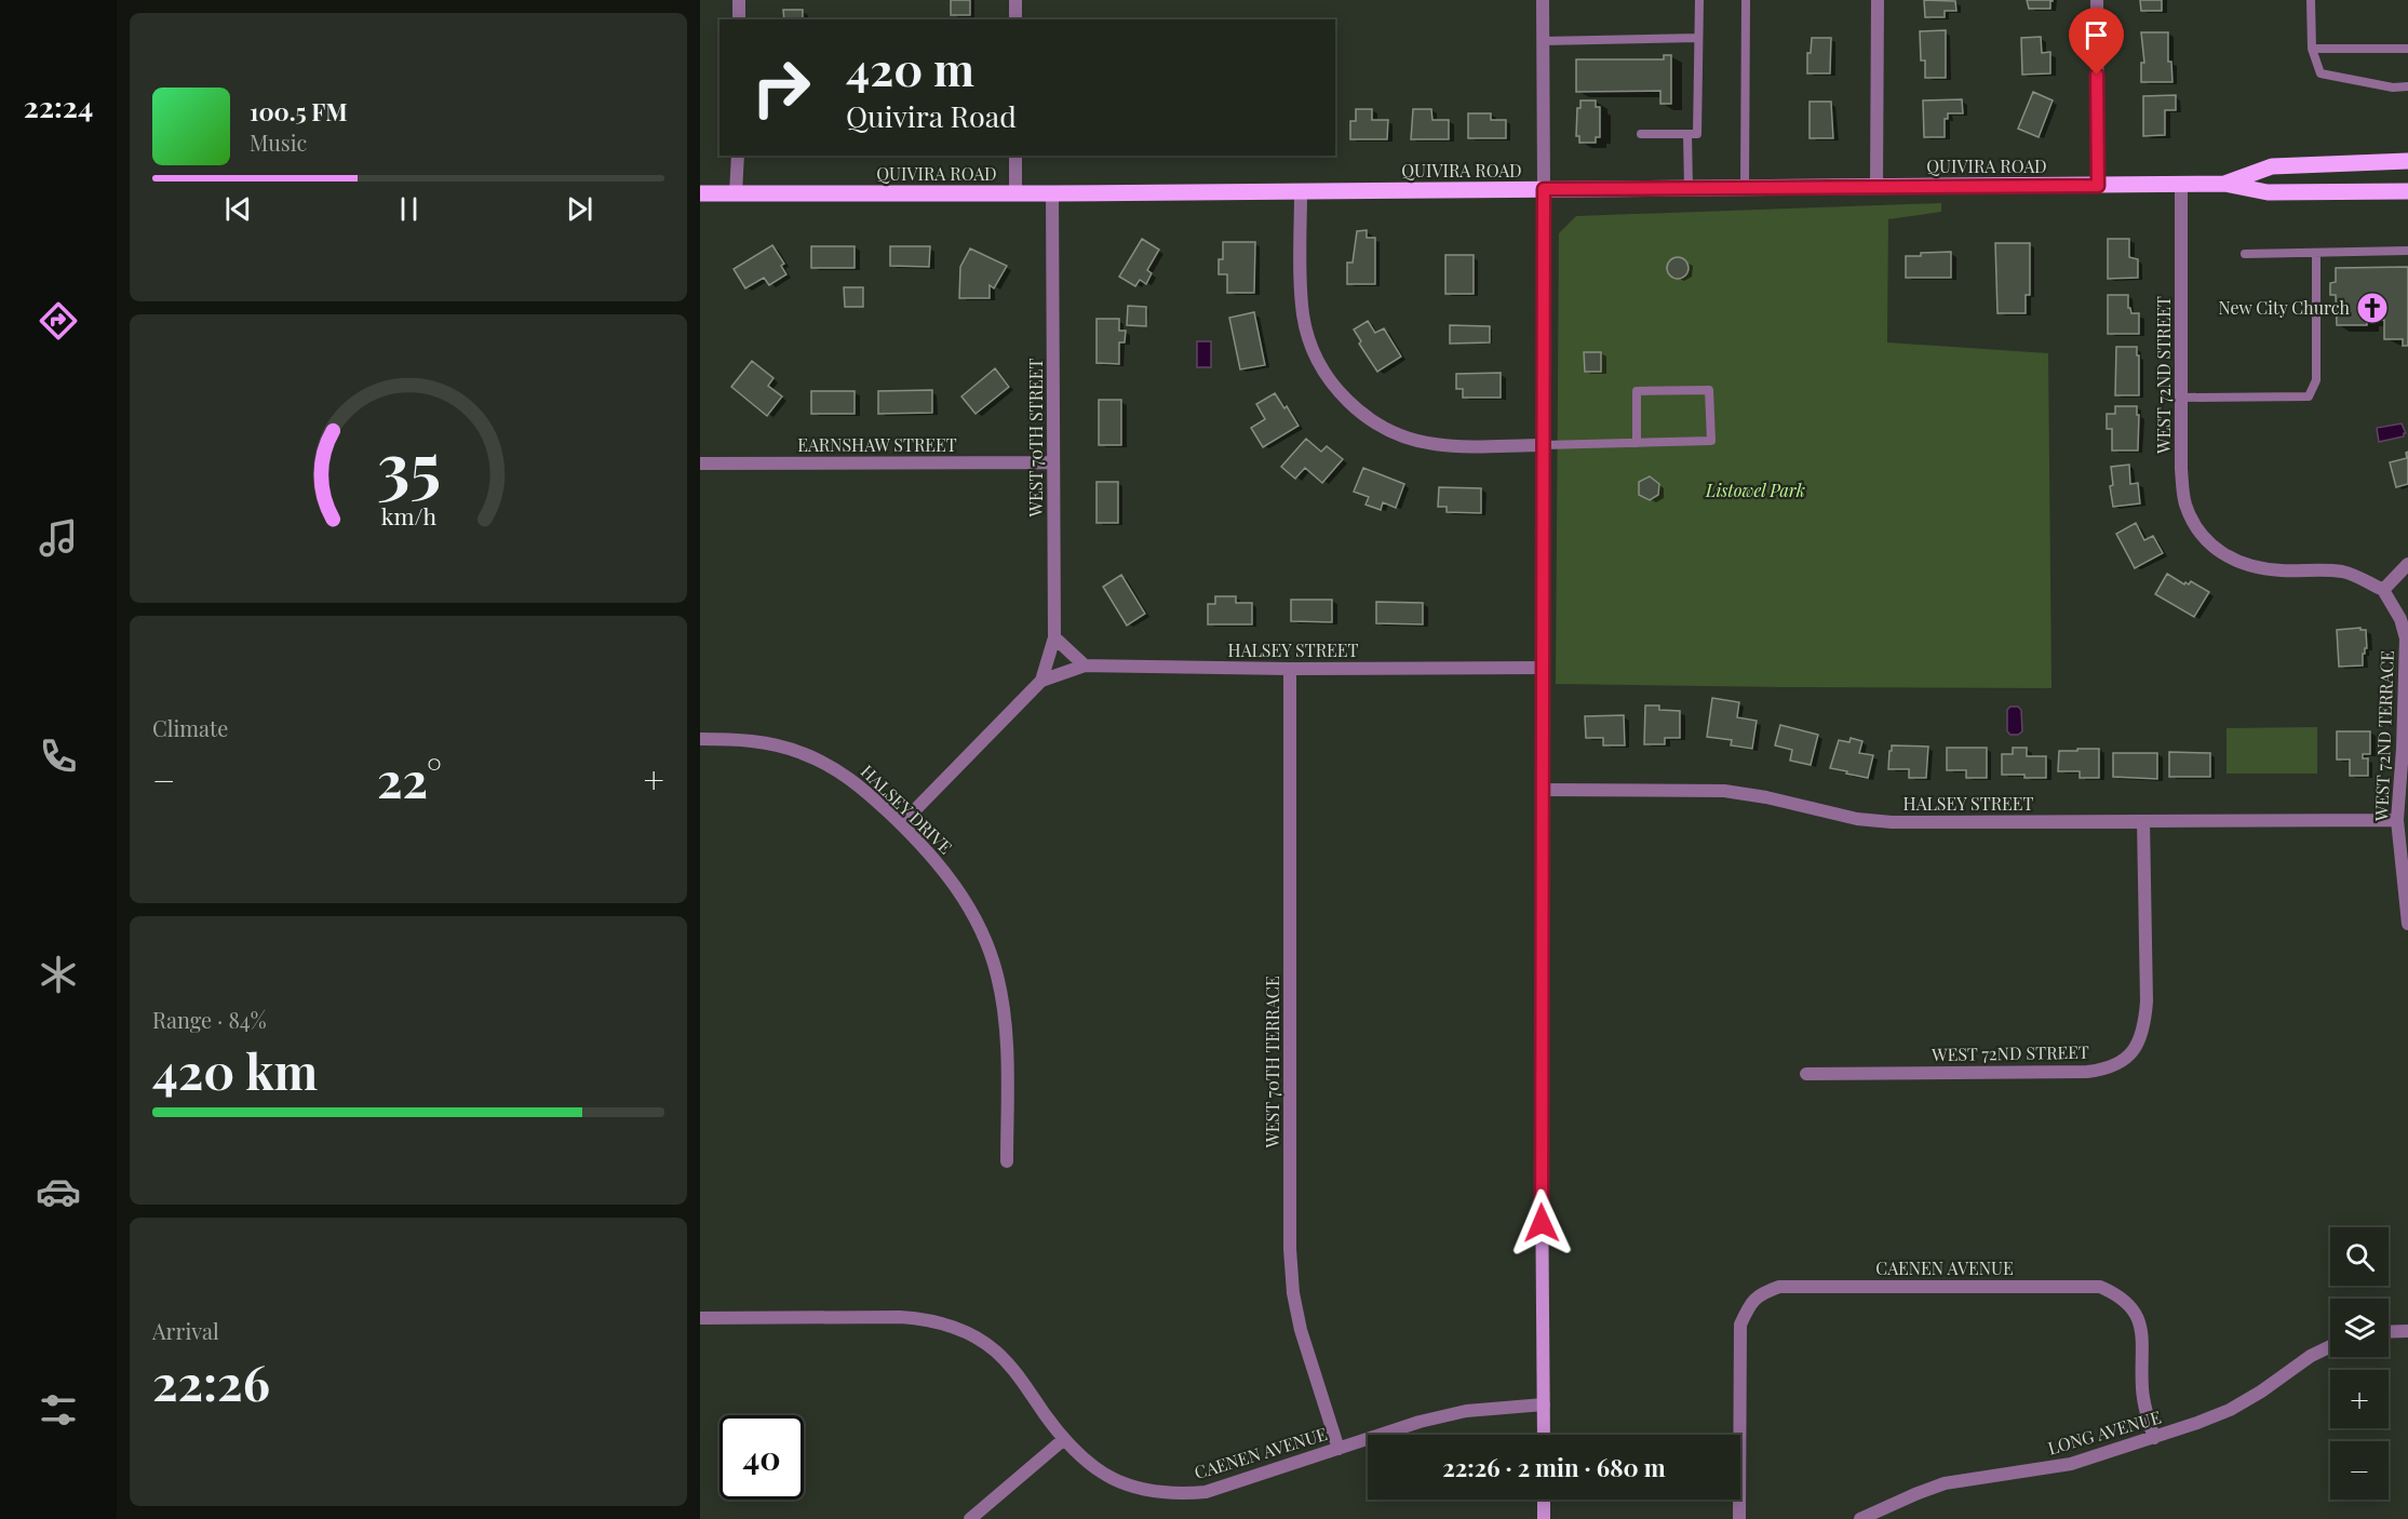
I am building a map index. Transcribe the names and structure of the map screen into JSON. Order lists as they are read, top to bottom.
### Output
{
  "streets": {
    "main road": ["QUIVIRA ROAD"],
    "street": [
      "WEST 72ND STREET",
      "WEST 70TH STREET",
      "EARNSHAW STREET",
      "HALSEY STREET",
      "WEST 72ND TERRACE",
      "HALSEY DRIVE",
      "WEST 70TH TERRACE",
      "CAENEN AVENUE",
      "LONG AVENUE"
    ]
  },
  "crossings": [
    ["QUIVIRA ROAD", "WEST 72ND STREET"],
    ["QUIVIRA ROAD", "WEST 70TH STREET"],
    ["WEST 72ND STREET", "HALSEY STREET"],
    ["WEST 72ND STREET", "WEST 72ND TERRACE"],
    ["WEST 70TH STREET", "EARNSHAW STREET"],
    ["WEST 70TH STREET", "HALSEY STREET"],
    ["WEST 70TH STREET", "HALSEY DRIVE"],
    ["HALSEY STREET", "WEST 72ND TERRACE"],
    ["HALSEY STREET", "WEST 70TH TERRACE"],
    ["WEST 70TH TERRACE", "CAENEN AVENUE"],
    ["CAENEN AVENUE", "LONG AVENUE"]
  ],
  "parks": ["Listowel Park"],
  "places": {
    "church": ["New City Church"]
  },
  "page": {
    "tabs": "22:24",
    "turn": ["420 m", "Quivira Road"],
    "song": ["100.5 FM", "Music"],
    "tile": [
      "Climate",
      ["Range · 84%", "420 km"],
      ["Arrival", "22:26"]
    ],
    "heat": ["−", "22°", "+"],
    "map_buttons": ["+", "−"],
    "limit": "40",
    "trip": "22:26 · 2 min · 680 m",
    "gauge": ["35", "km/h"]
  }
}
